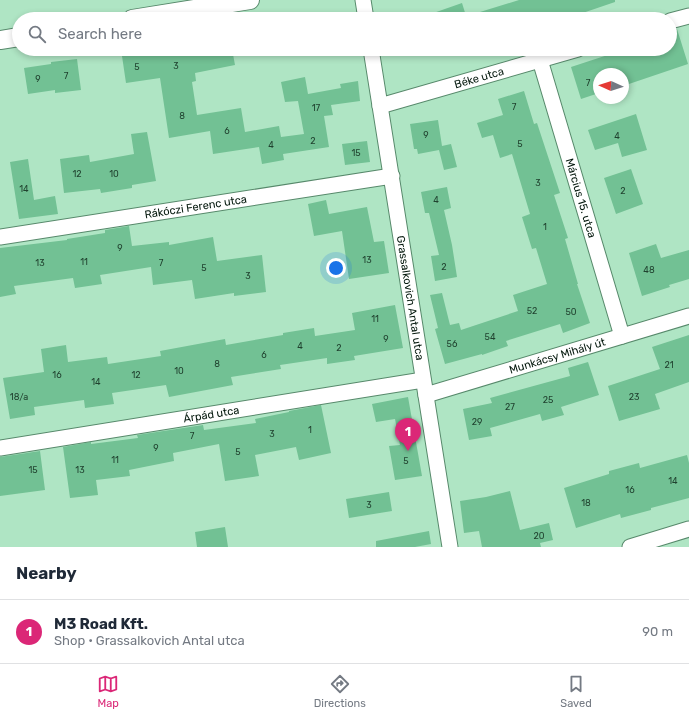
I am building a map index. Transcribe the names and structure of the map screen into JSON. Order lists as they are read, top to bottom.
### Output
{
  "streets": {
    "street": [
      "Béke utca",
      "Március 15. utca",
      "Rákóczi Ferenc utca",
      "Grassalkovich Antal utca",
      "Munkácsy Mihály út",
      "Árpád utca"
    ]
  },
  "crossings": [
    ["Béke utca", "Március 15. utca"],
    ["Béke utca", "Grassalkovich Antal utca"],
    ["Március 15. utca", "Munkácsy Mihály út"],
    ["Rákóczi Ferenc utca", "Grassalkovich Antal utca"],
    ["Grassalkovich Antal utca", "Munkácsy Mihály út"],
    ["Grassalkovich Antal utca", "Árpád utca"]
  ],
  "house_numbers": [
    "3",
    "5",
    "7",
    "9",
    "7",
    "7",
    "17",
    "8",
    "6",
    "9",
    "4",
    "2",
    "5",
    "4",
    "15",
    "12",
    "10",
    "3",
    "14",
    "2",
    "4",
    "1",
    "9",
    "13",
    "11",
    "13",
    "7",
    "2",
    "5",
    "48",
    "3",
    "52",
    "50",
    "11",
    "54",
    "9",
    "56",
    "4",
    "2",
    "6",
    "8",
    "21",
    "10",
    "16",
    "12",
    "14",
    "18/a",
    "23",
    "25",
    "27",
    "29",
    "1",
    "3",
    "7",
    "9",
    "5",
    "11",
    "5",
    "15",
    "13",
    "14",
    "16",
    "18",
    "3",
    "20"
  ],
  "north": "left",
  "page": {
    "search": "Search here",
    "pins": "1",
    "heading": "Nearby",
    "list": [
      {
        "mark": "1",
        "name": "M3 Road Kft.",
        "note": "Shop · Grassalkovich Antal utca",
        "value": "90 m"
      }
    ],
    "nav": ["Map", "Directions", "Saved"]
  }
}
